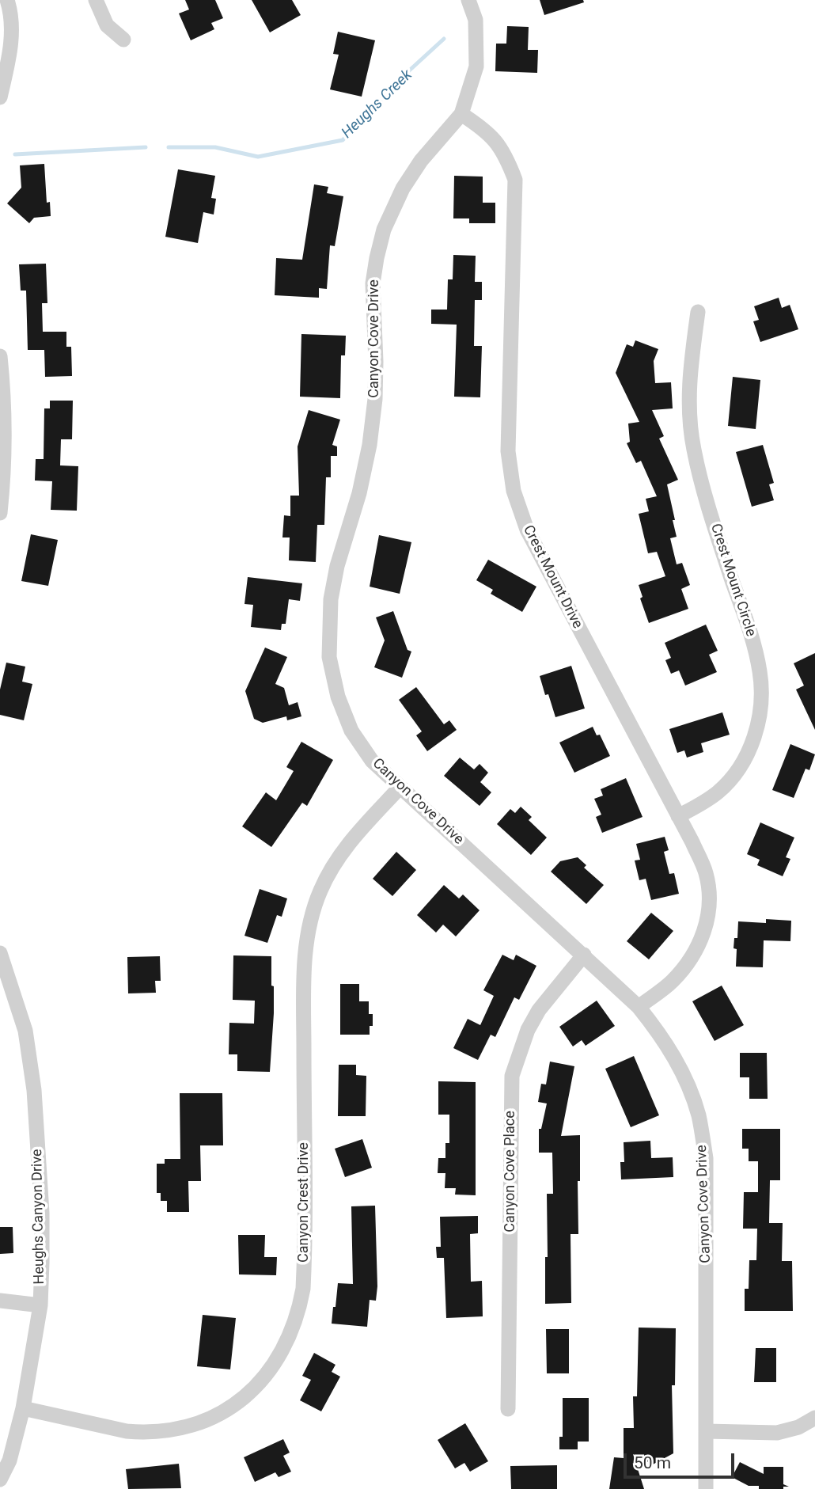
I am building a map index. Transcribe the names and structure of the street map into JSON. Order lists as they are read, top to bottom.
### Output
{
  "streets": {
    "street": [
      "Canyon Cove Drive",
      "Crest Mount Drive",
      "Crest Mount Circle",
      "Canyon Cove Place",
      "Canyon Crest Drive",
      "Heughs Canyon Drive"
    ]
  },
  "crossings": [
    ["Canyon Cove Drive", "Crest Mount Drive"],
    ["Canyon Cove Drive", "Canyon Cove Place"],
    ["Canyon Cove Drive", "Canyon Crest Drive"],
    ["Crest Mount Drive", "Crest Mount Circle"],
    ["Canyon Crest Drive", "Heughs Canyon Drive"]
  ],
  "water": ["Heughs Creek"],
  "scale_bar": "50 m"
}
